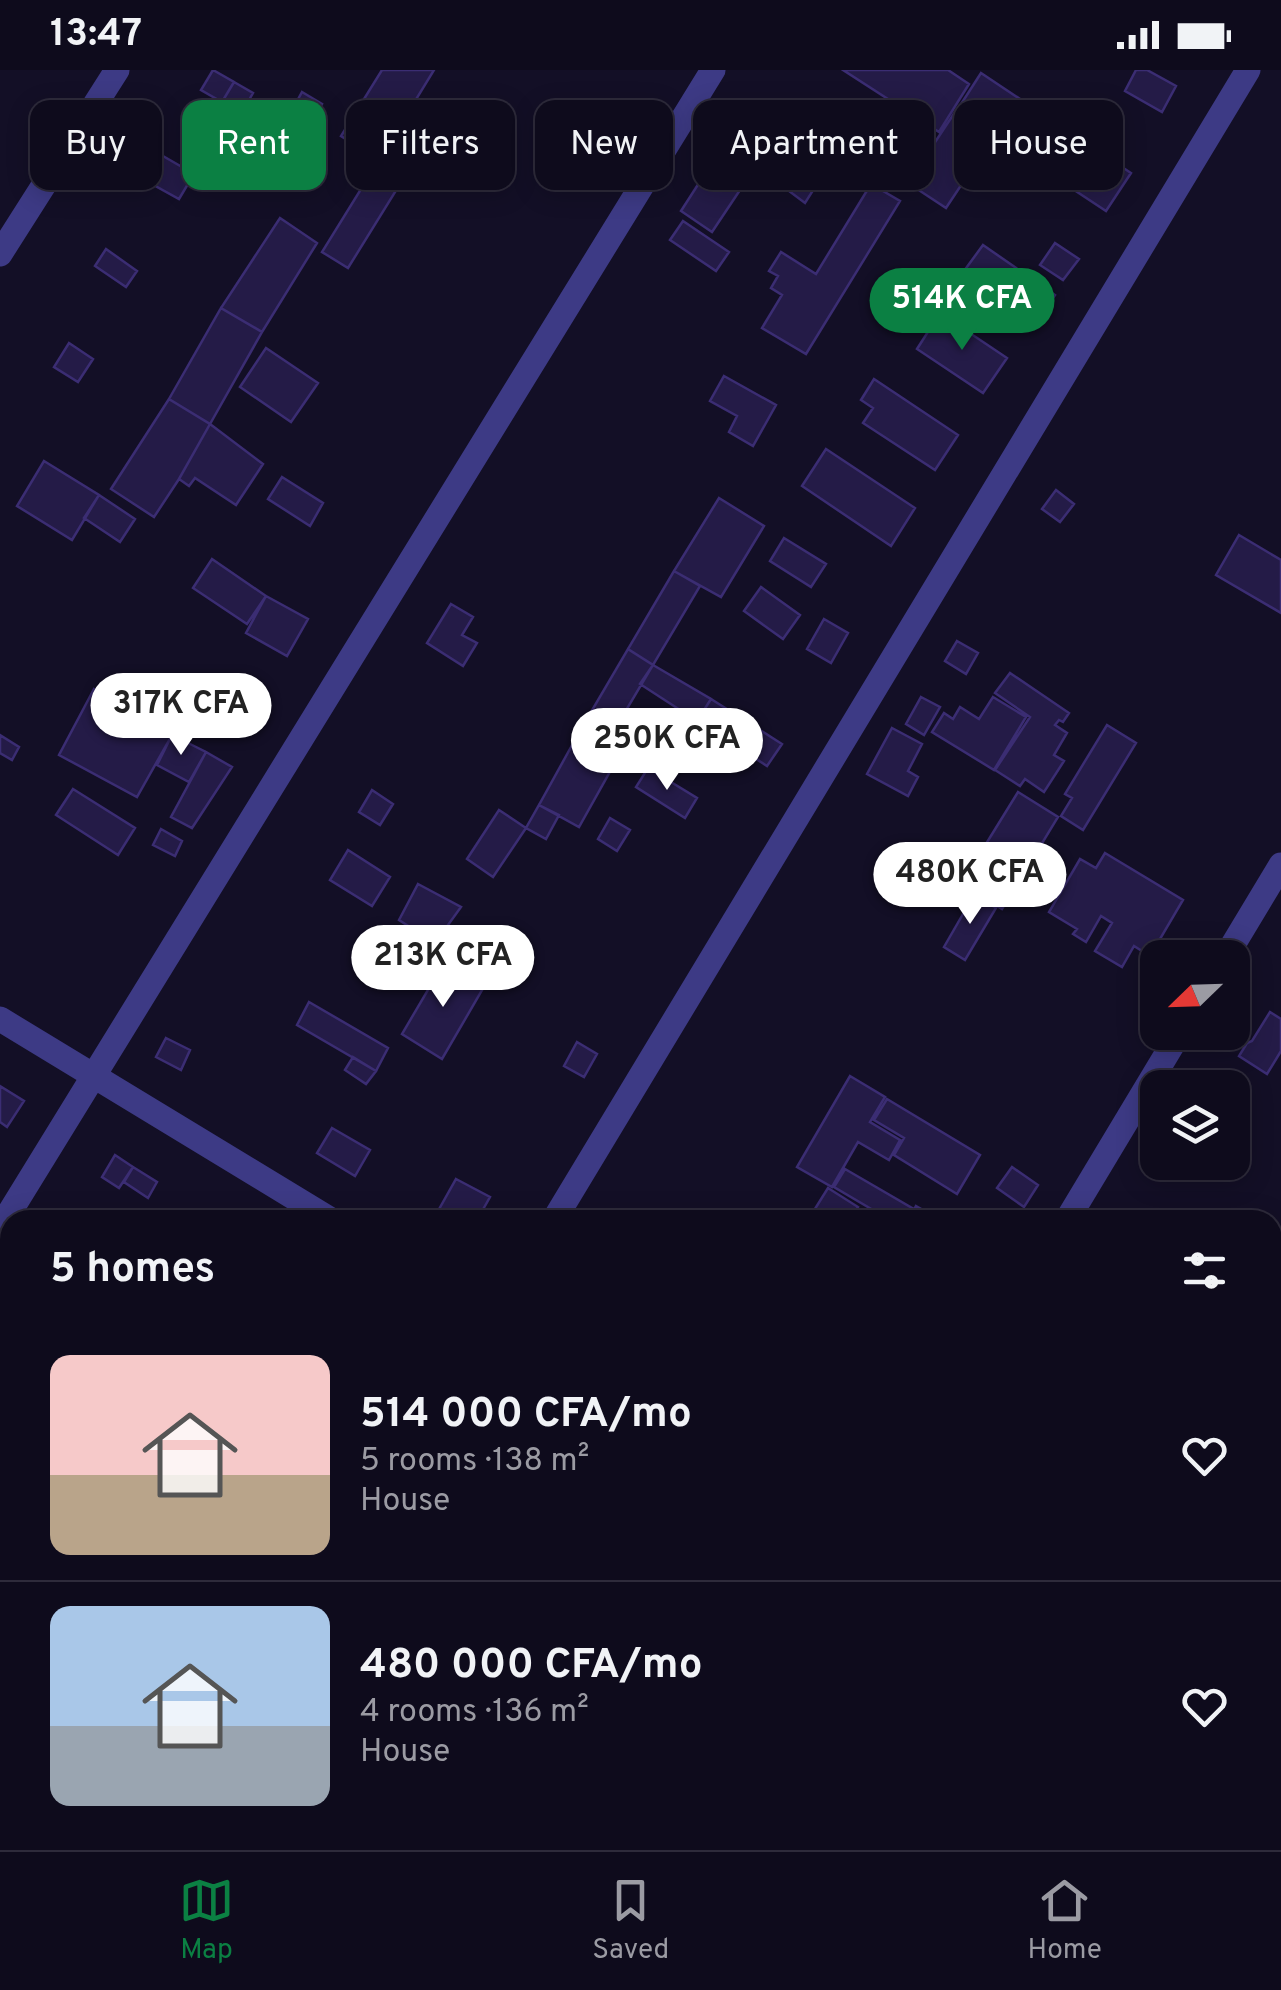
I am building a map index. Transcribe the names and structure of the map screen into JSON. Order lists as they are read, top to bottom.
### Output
{
  "north": "bottom left",
  "page": {
    "status": "13:47",
    "chip": [
      "Buy",
      "Rent",
      "Filters",
      "New",
      "Apartment",
      "House"
    ],
    "price": [
      "514K CFA",
      "317K CFA",
      "250K CFA",
      "480K CFA",
      "213K CFA"
    ],
    "heading": "5 homes",
    "list": [
      {
        "name": "514 000 CFA/mo",
        "note": "5 rooms · 138 m² · House"
      },
      {
        "name": "480 000 CFA/mo",
        "note": "4 rooms · 136 m² · House"
      }
    ],
    "tabs": ["Map", "Saved", "Home"]
  }
}
